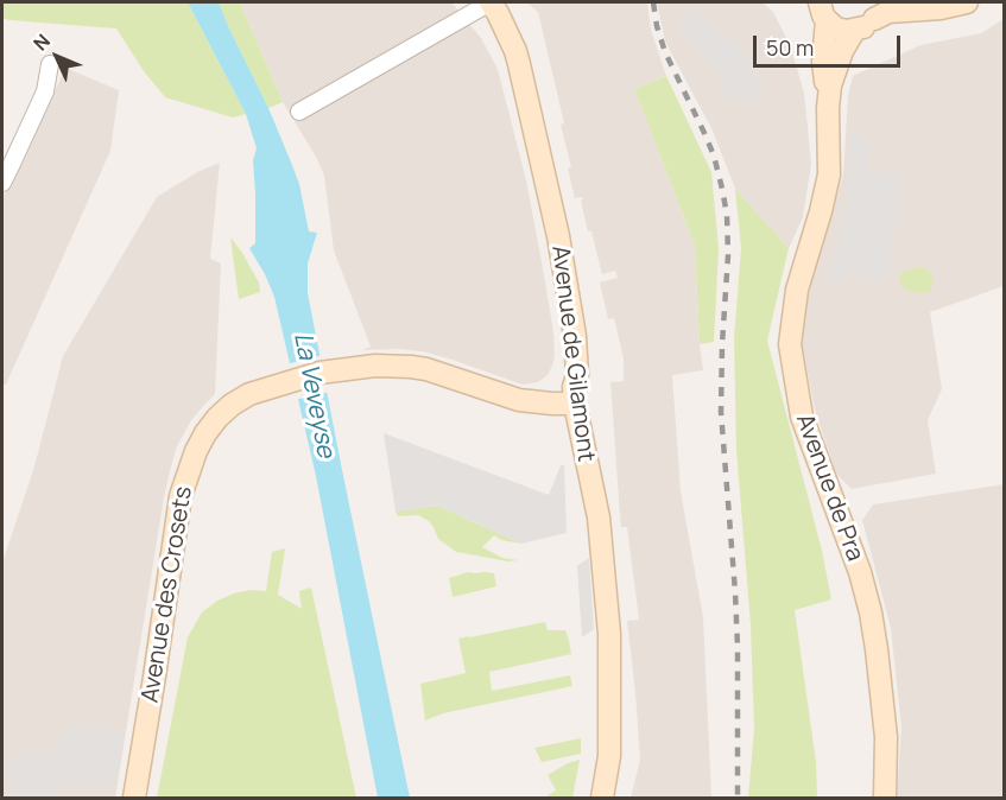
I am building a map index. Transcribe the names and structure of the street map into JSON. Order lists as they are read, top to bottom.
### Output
{
  "streets": {
    "street": ["Avenue de Gilamont", "Avenue de Pra", "Avenue des Crosets"]
  },
  "crossings": [
    ["Avenue de Gilamont", "Avenue des Crosets"]
  ],
  "water": ["La Veveyse"],
  "scale_bar": "50 m",
  "north": "top left"
}
